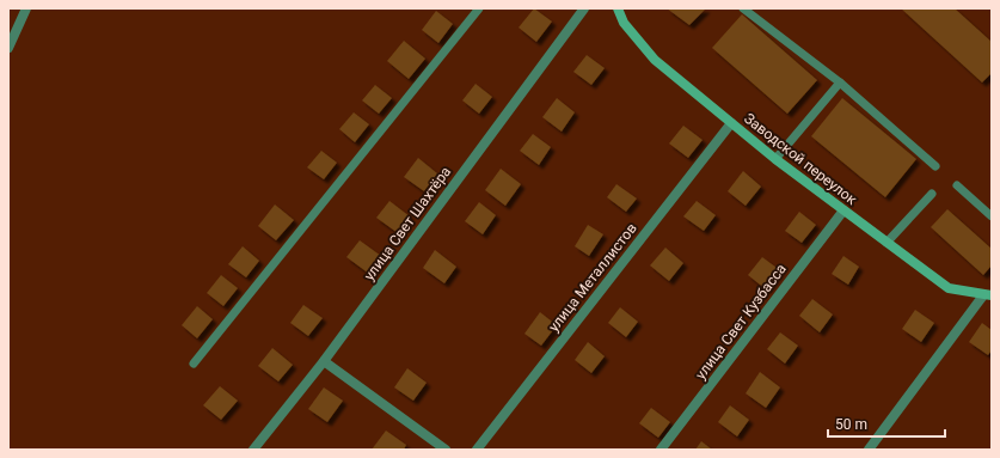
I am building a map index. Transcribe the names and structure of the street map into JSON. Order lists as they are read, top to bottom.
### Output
{
  "streets": {
    "main road": ["Заводской переулок"],
    "street": ["улица Свет Шахтёра", "улица Металлистов", "улица Свет Кузбасса"]
  },
  "crossings": [
    ["Заводской переулок", "улица Металлистов"],
    ["Заводской переулок", "улица Свет Кузбасса"]
  ],
  "scale_bar": "50 m"
}
